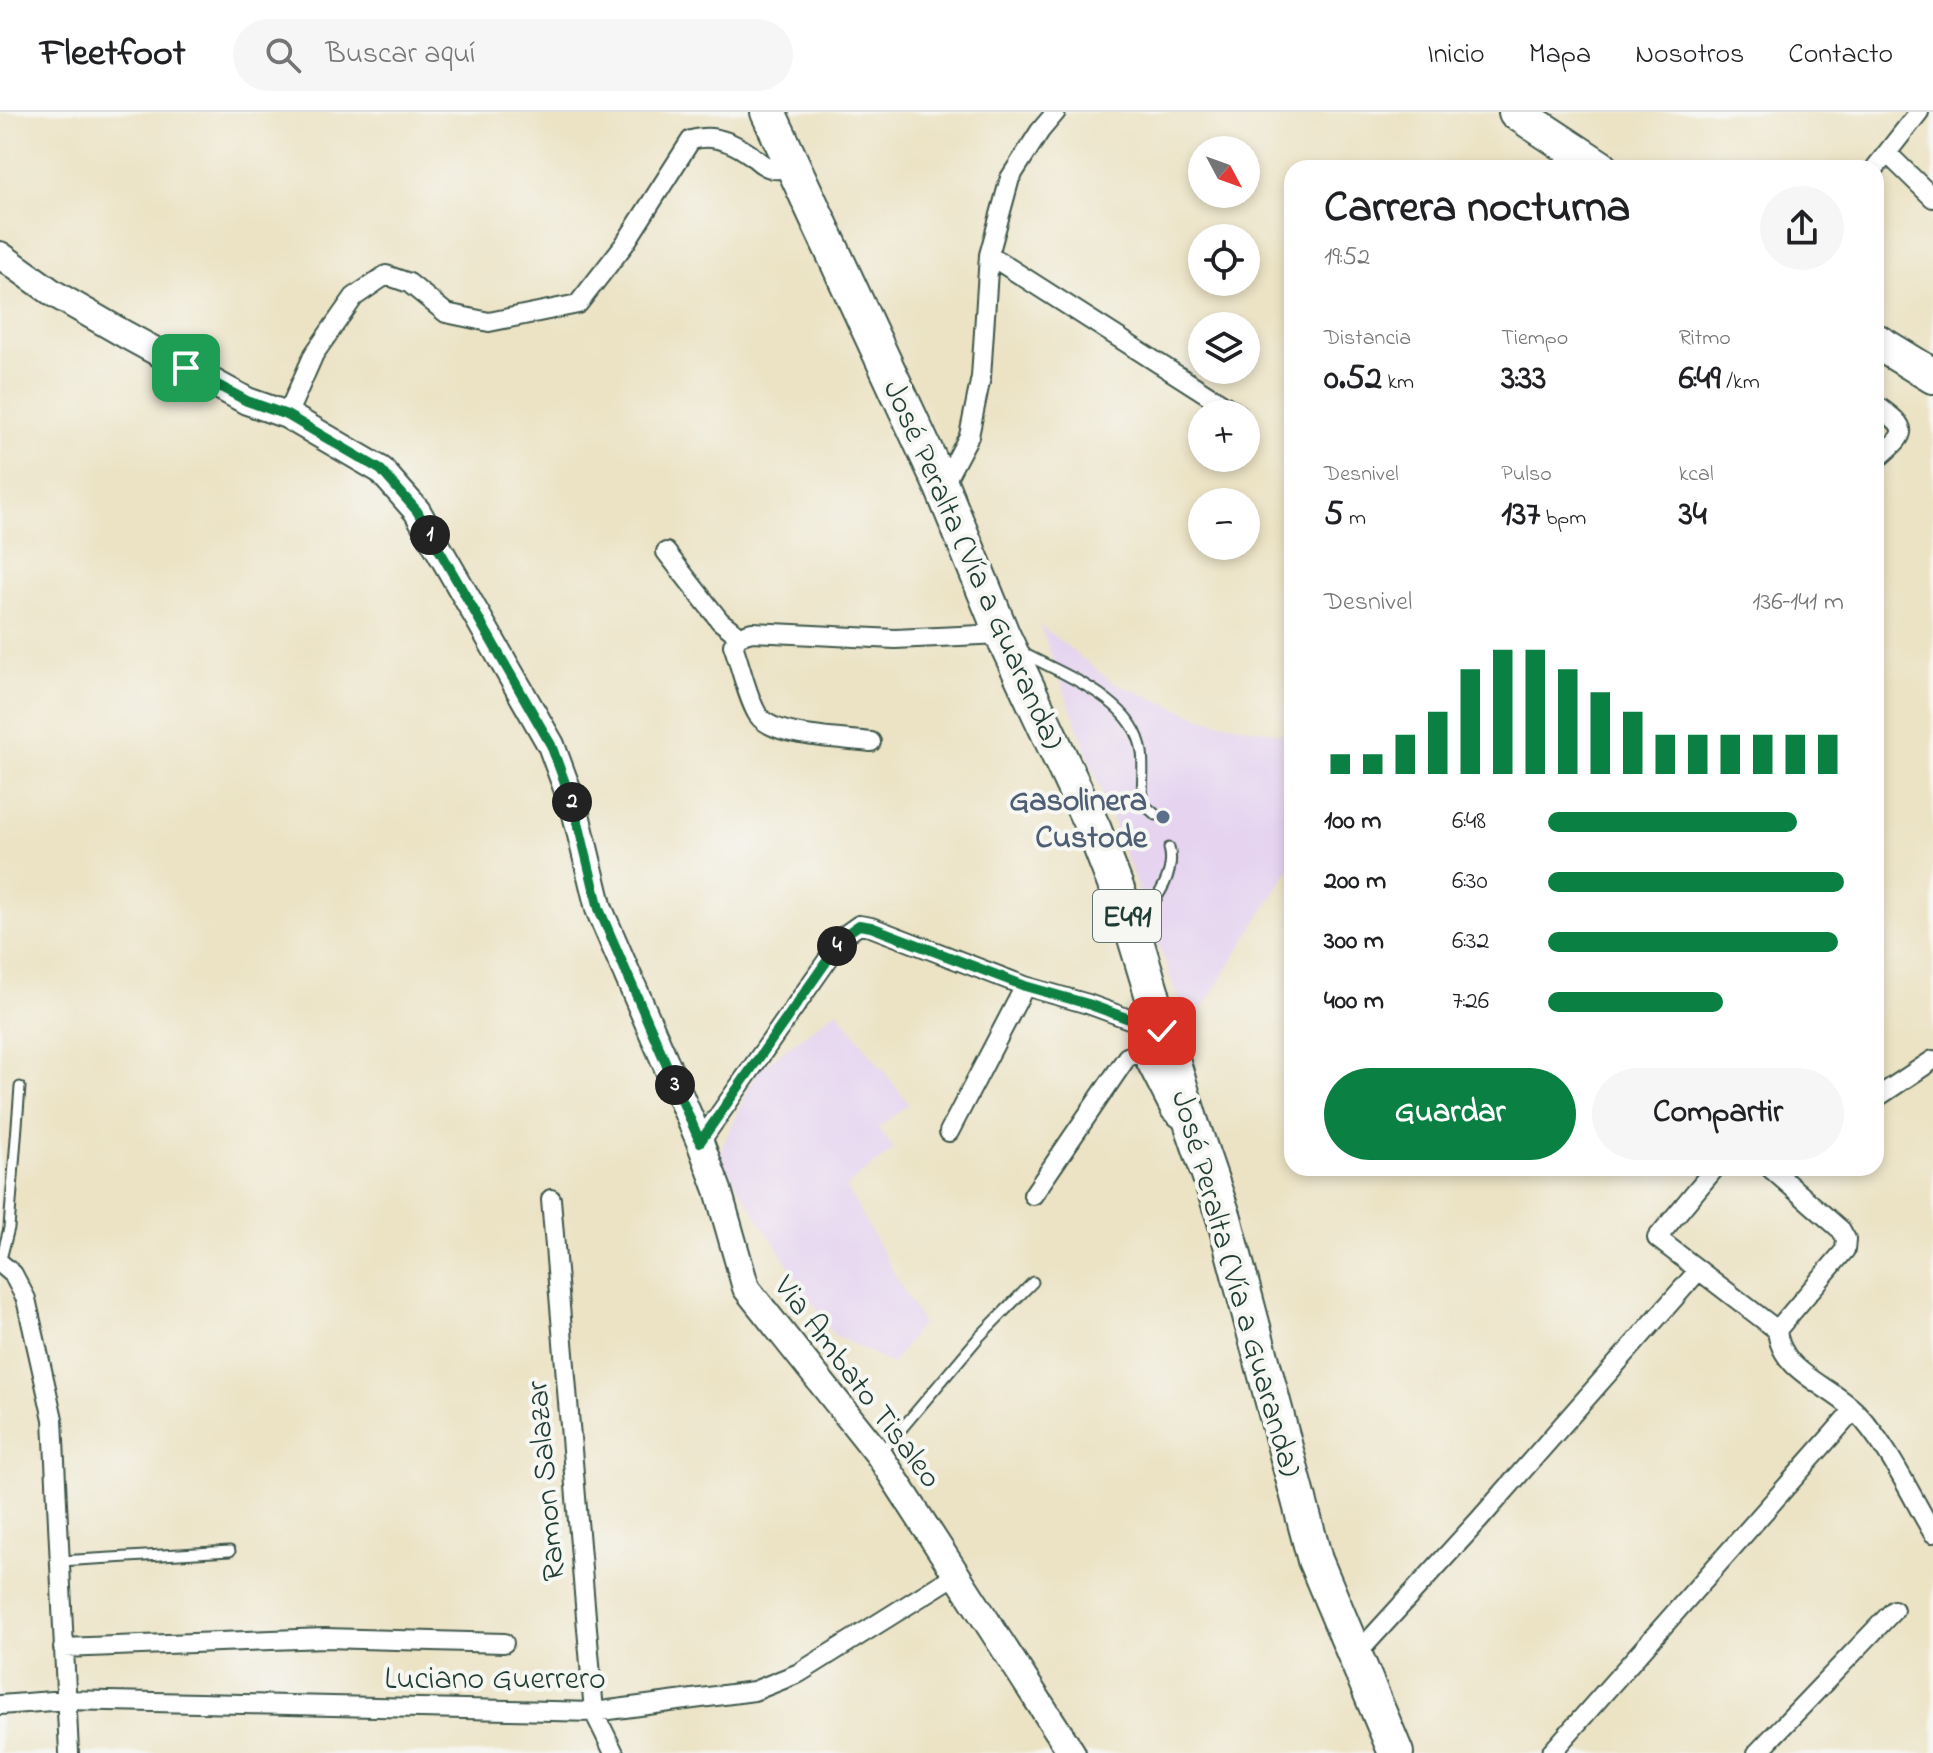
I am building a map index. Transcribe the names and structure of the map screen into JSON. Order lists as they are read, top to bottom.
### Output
{
  "streets": {
    "highway": ["José Peralta (Vía a Guaranda)", "E491"],
    "main road": ["Via Ambato Tisaleo"],
    "street": ["Ramon Salazar", "Luciano Guerrero"]
  },
  "crossings": [
    ["Via Ambato Tisaleo", "Luciano Guerrero"],
    ["Ramon Salazar", "Luciano Guerrero"]
  ],
  "places": ["Gasolinera Custode"],
  "north": "bottom right",
  "page": {
    "header": "Fleetfoot",
    "search": "Buscar aquí",
    "nav": [
      "Inicio",
      "Mapa",
      "Nosotros",
      "Contacto"
    ],
    "map_buttons": ["+", "−"],
    "heading": ["Carrera nocturna", "19:52"],
    "stats": [
      ["Distancia", "0.52 km"],
      ["Tiempo", "3:33"],
      ["Ritmo", "6:49 /km"],
      ["Desnivel", "5 m"],
      ["Pulso", "137 bpm"],
      ["kcal", "34"]
    ],
    "pins": [
      "1",
      "2",
      "4",
      "3"
    ],
    "chart": ["Desnivel", "136–141 m"],
    "list": [
      {
        "name": "100 m",
        "note": "6:48"
      },
      {
        "name": "200 m",
        "note": "6:30"
      },
      {
        "name": "300 m",
        "note": "6:32"
      },
      {
        "name": "400 m",
        "note": "7:26"
      }
    ],
    "buttons": ["Guardar", "Compartir"]
  }
}
